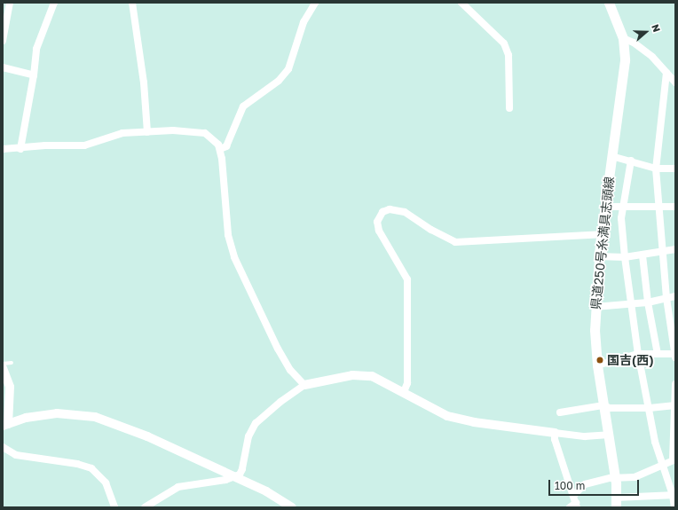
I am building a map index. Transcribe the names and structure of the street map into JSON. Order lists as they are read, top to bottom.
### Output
{
  "streets": {
    "main road": ["県道250号糸満具志頭線"]
  },
  "places": ["国吉(西)"],
  "scale_bar": "100 m",
  "north": "right"
}
